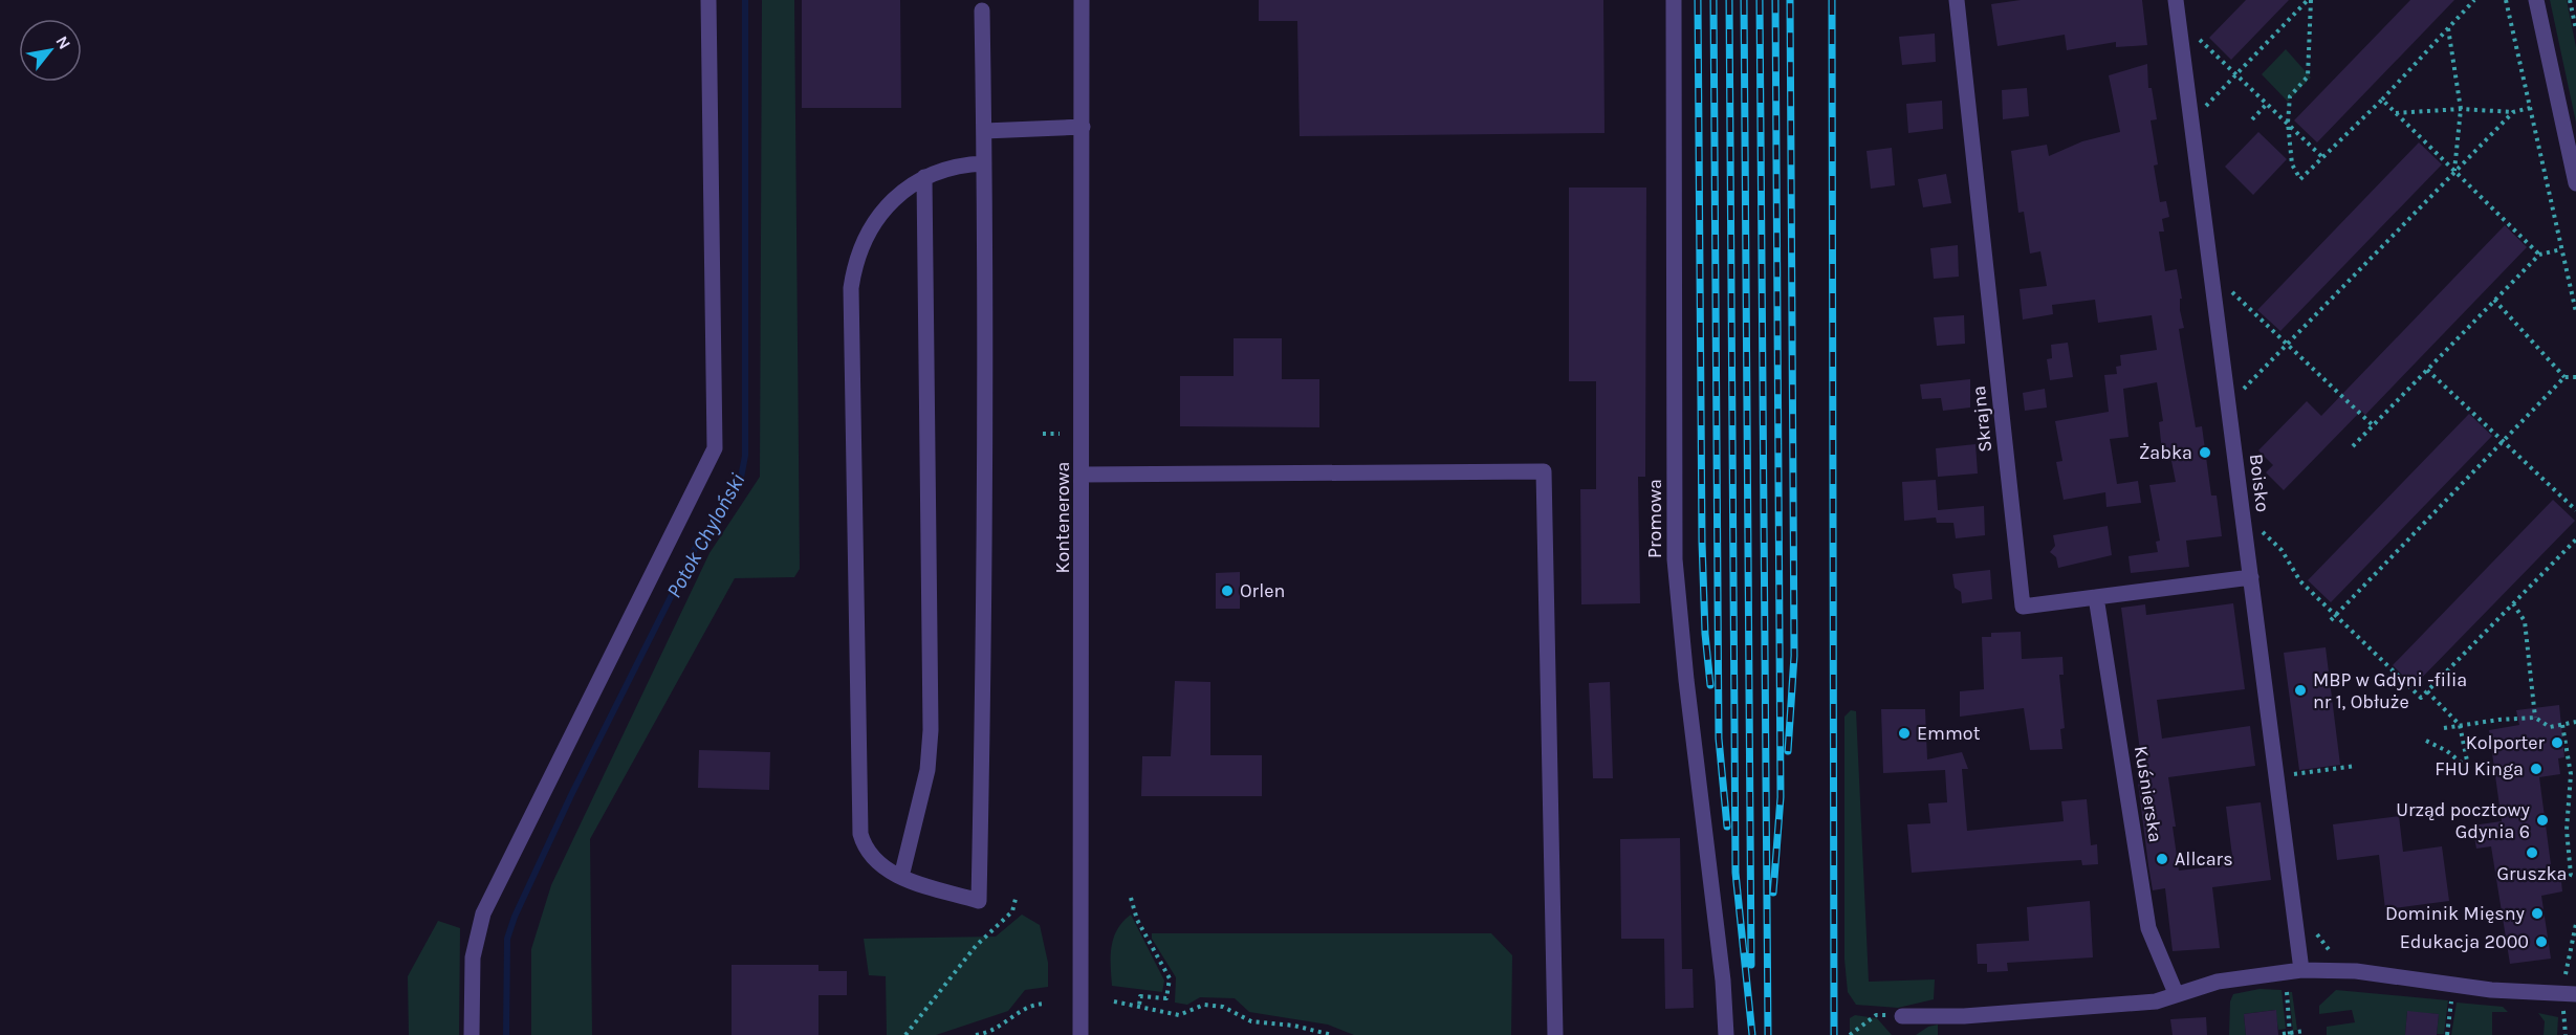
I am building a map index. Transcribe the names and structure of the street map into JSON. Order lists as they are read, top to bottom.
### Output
{
  "streets": {
    "street": [
      "Skrajna",
      "Boisko",
      "Kontenerowa",
      "Promowa",
      "Kuśnierska"
    ]
  },
  "crossings": [
    ["Skrajna", "Boisko"],
    ["Skrajna", "Kuśnierska"]
  ],
  "water": ["Potok Chyloński"],
  "places": [
    "Żabka",
    "Orlen",
    "MBP w Gdyni -filia nr 1, Obłuże",
    "Emmot",
    "Kolporter",
    "FHU Kinga",
    "Urząd pocztowy Gdynia 6",
    "Gruszka",
    "Allcars",
    "Dominik Mięsny",
    "Edukacja 2000"
  ],
  "north": "top right"
}
